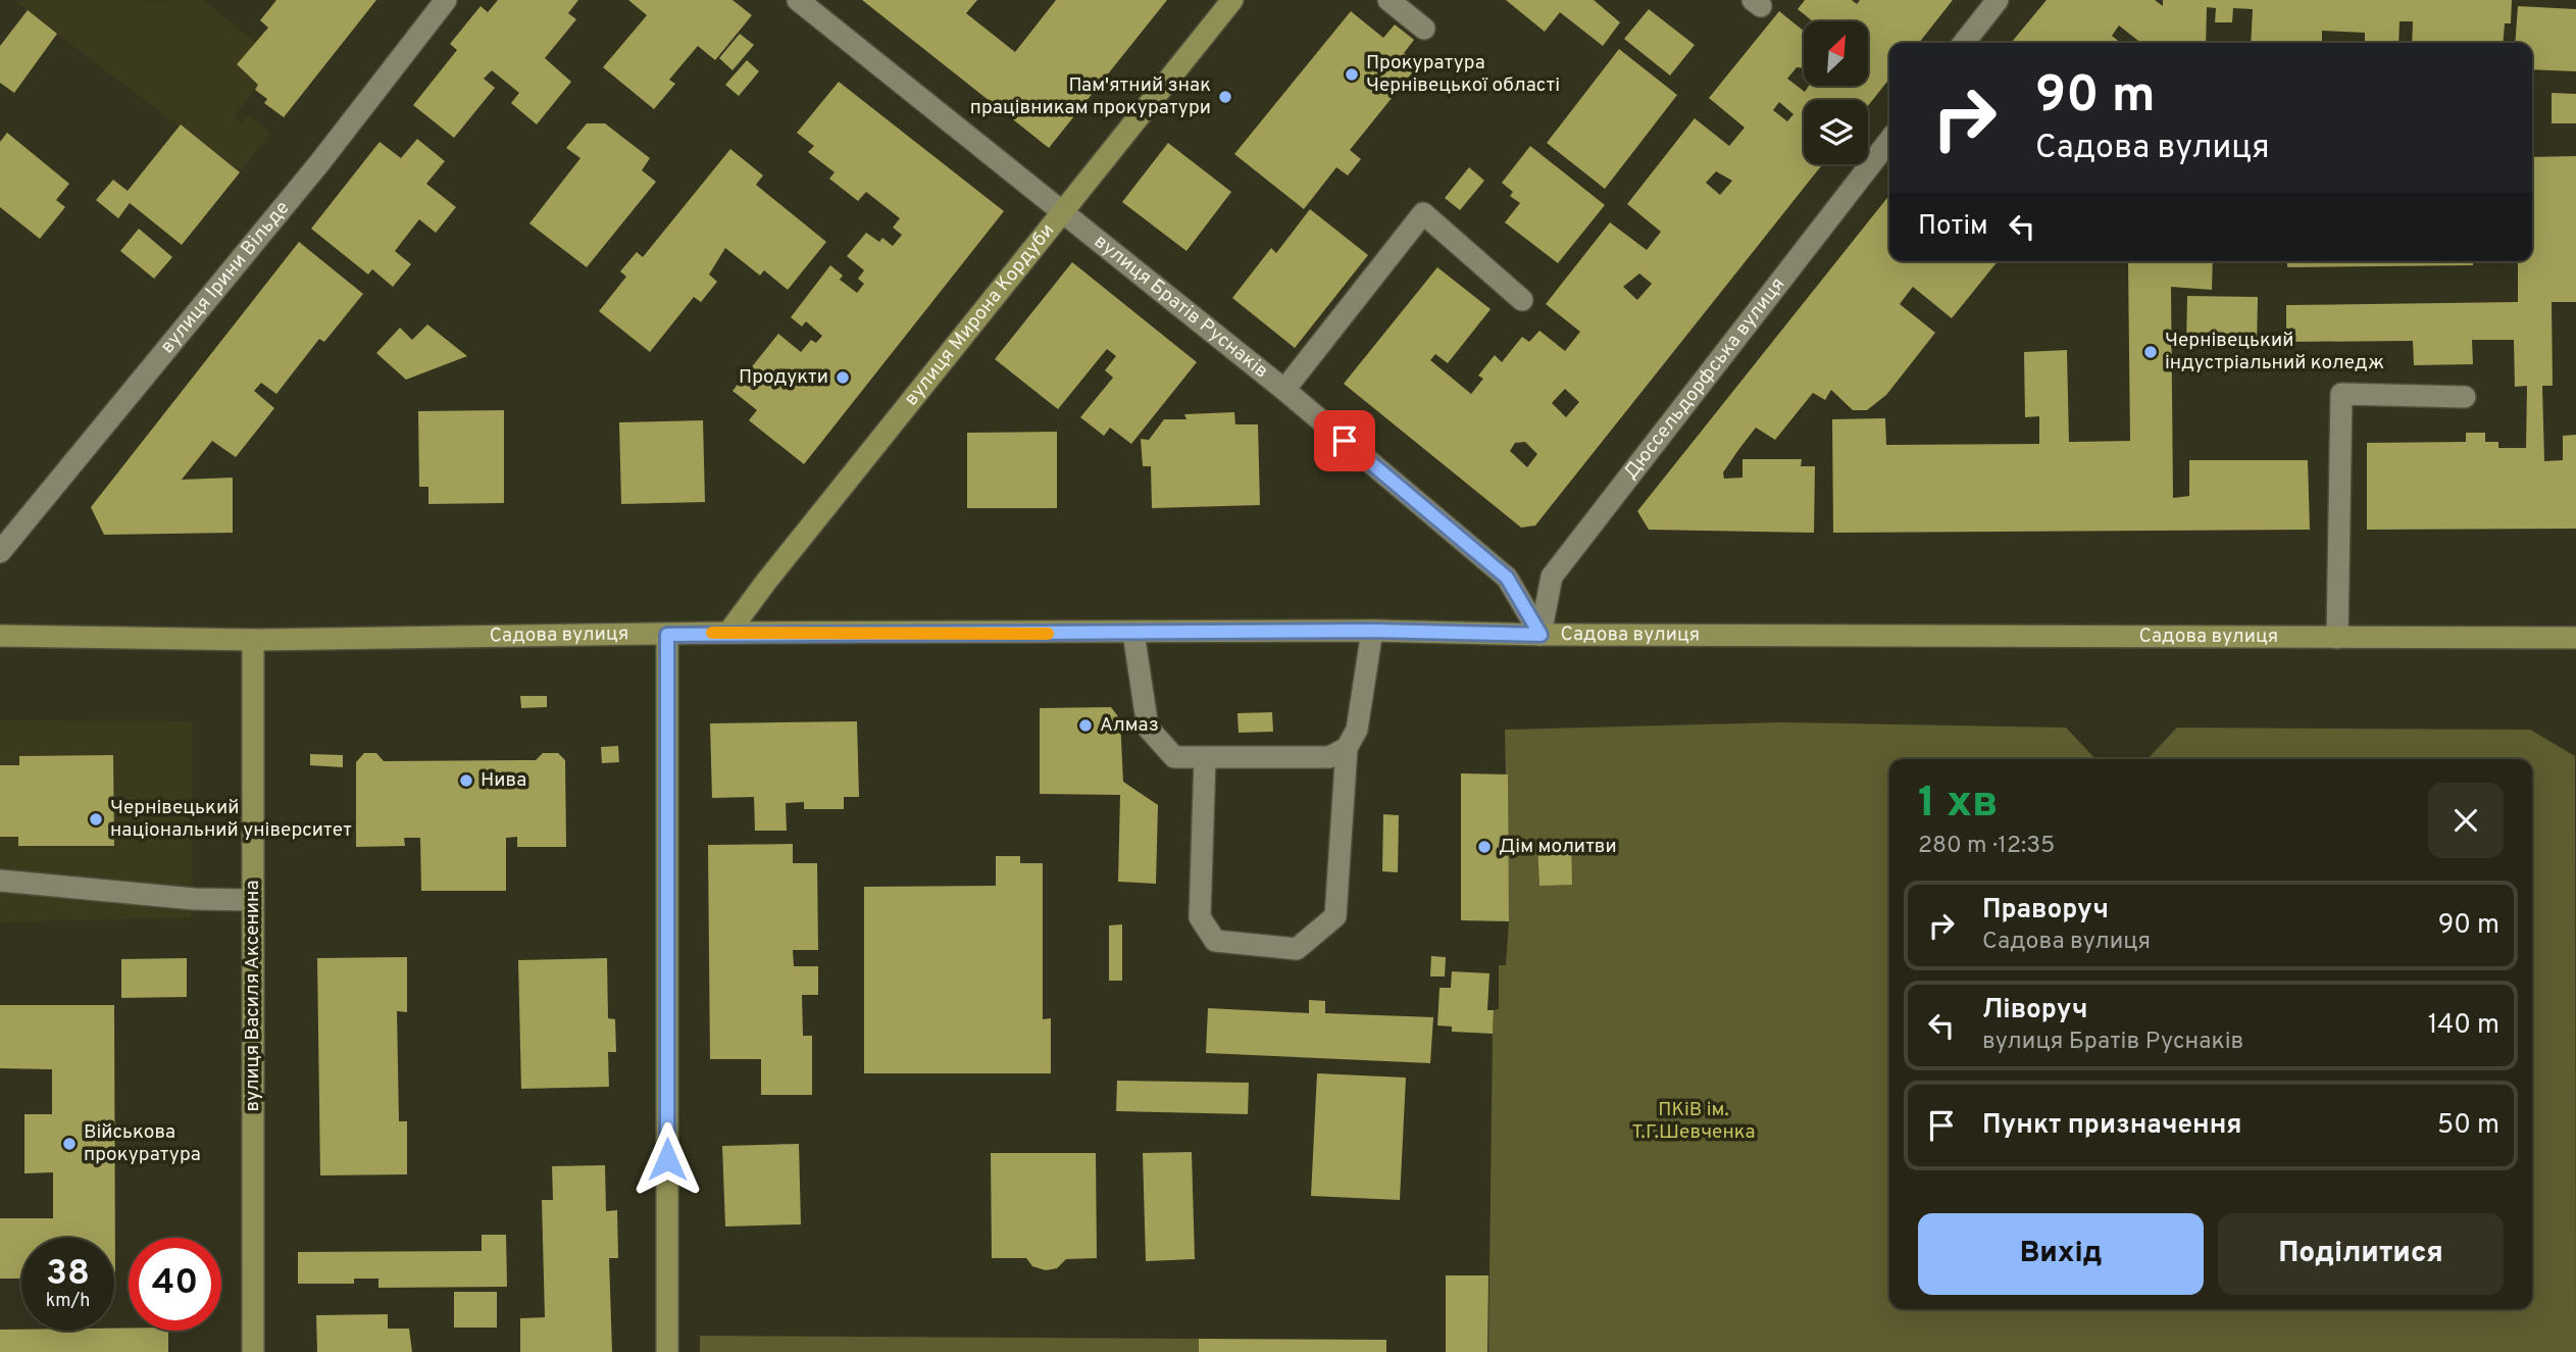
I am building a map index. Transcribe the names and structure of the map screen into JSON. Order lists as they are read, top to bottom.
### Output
{
  "streets": {
    "main road": ["вулиця Мирона Кордуби", "Садова вулиця", "вулиця Василя Аксенина"],
    "street": ["вулиця Ірини Вільде", "вулиця Братів Руснаків", "Дюссельдорфська вулиця"]
  },
  "crossings": [
    ["вулиця Братів Руснаків", "вулиця Мирона Кордуби"],
    ["вулиця Братів Руснаків", "Дюссельдорфська вулиця"],
    ["вулиця Братів Руснаків", "Садова вулиця"],
    ["вулиця Мирона Кордуби", "Садова вулиця"],
    ["Дюссельдорфська вулиця", "Садова вулиця"],
    ["Садова вулиця", "вулиця Василя Аксенина"]
  ],
  "parks": ["ПКіВ ім. Т.Г.Шевченка"],
  "places": [
    "Прокуратура Чернівецької області",
    "Пам'ятний знак працівникам прокуратури",
    "Чернівецький індустріальний коледж",
    "Продукти",
    "Алмаз",
    "Нива",
    "Чернівецький національний університет",
    "Дім молитви",
    "Військова прокуратура"
  ],
  "north": "top right",
  "page": {
    "turn": ["90 m", "Садова вулиця"],
    "then": "Потім",
    "heading": ["1 хв", "280 m · 12:35"],
    "list": [
      {
        "name": "Праворуч",
        "note": "Садова вулиця",
        "value": "90 m"
      },
      {
        "name": "Ліворуч",
        "note": "вулиця Братів Руснаків",
        "value": "140 m"
      },
      {
        "name": "Пункт призначення",
        "value": "50 m"
      }
    ],
    "buttons": ["Вихід", "Поділитися"],
    "speed": "38 km/h",
    "limit": "40"
  }
}
